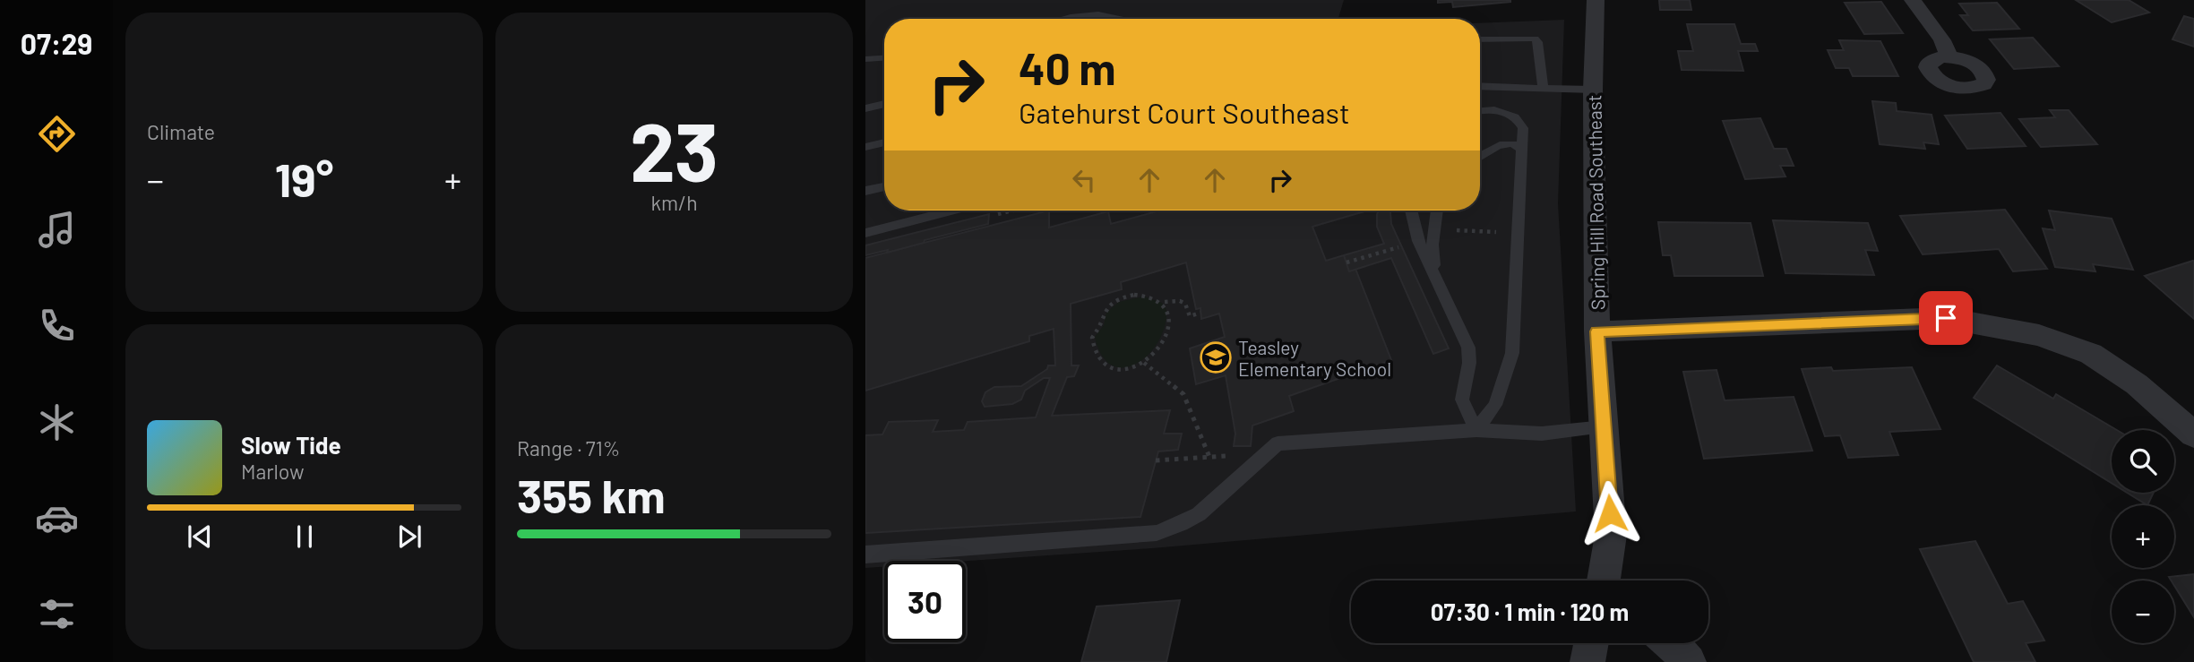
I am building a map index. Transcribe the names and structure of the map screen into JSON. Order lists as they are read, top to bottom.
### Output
{
  "streets": {
    "street": ["Spring Hill Road Southeast"]
  },
  "places": {
    "school or university": ["Teasley Elementary School"]
  },
  "page": {
    "tabs": "07:29",
    "tile": [
      "Climate",
      ["23", "km/h"],
      ["Range · 71%", "355 km"]
    ],
    "turn": ["40 m", "Gatehurst Court Southeast"],
    "heat": ["−", "19°", "+"],
    "song": ["Slow Tide", "Marlow"],
    "map_buttons": ["+", "−"],
    "limit": "30",
    "trip": "07:30 · 1 min · 120 m"
  }
}
